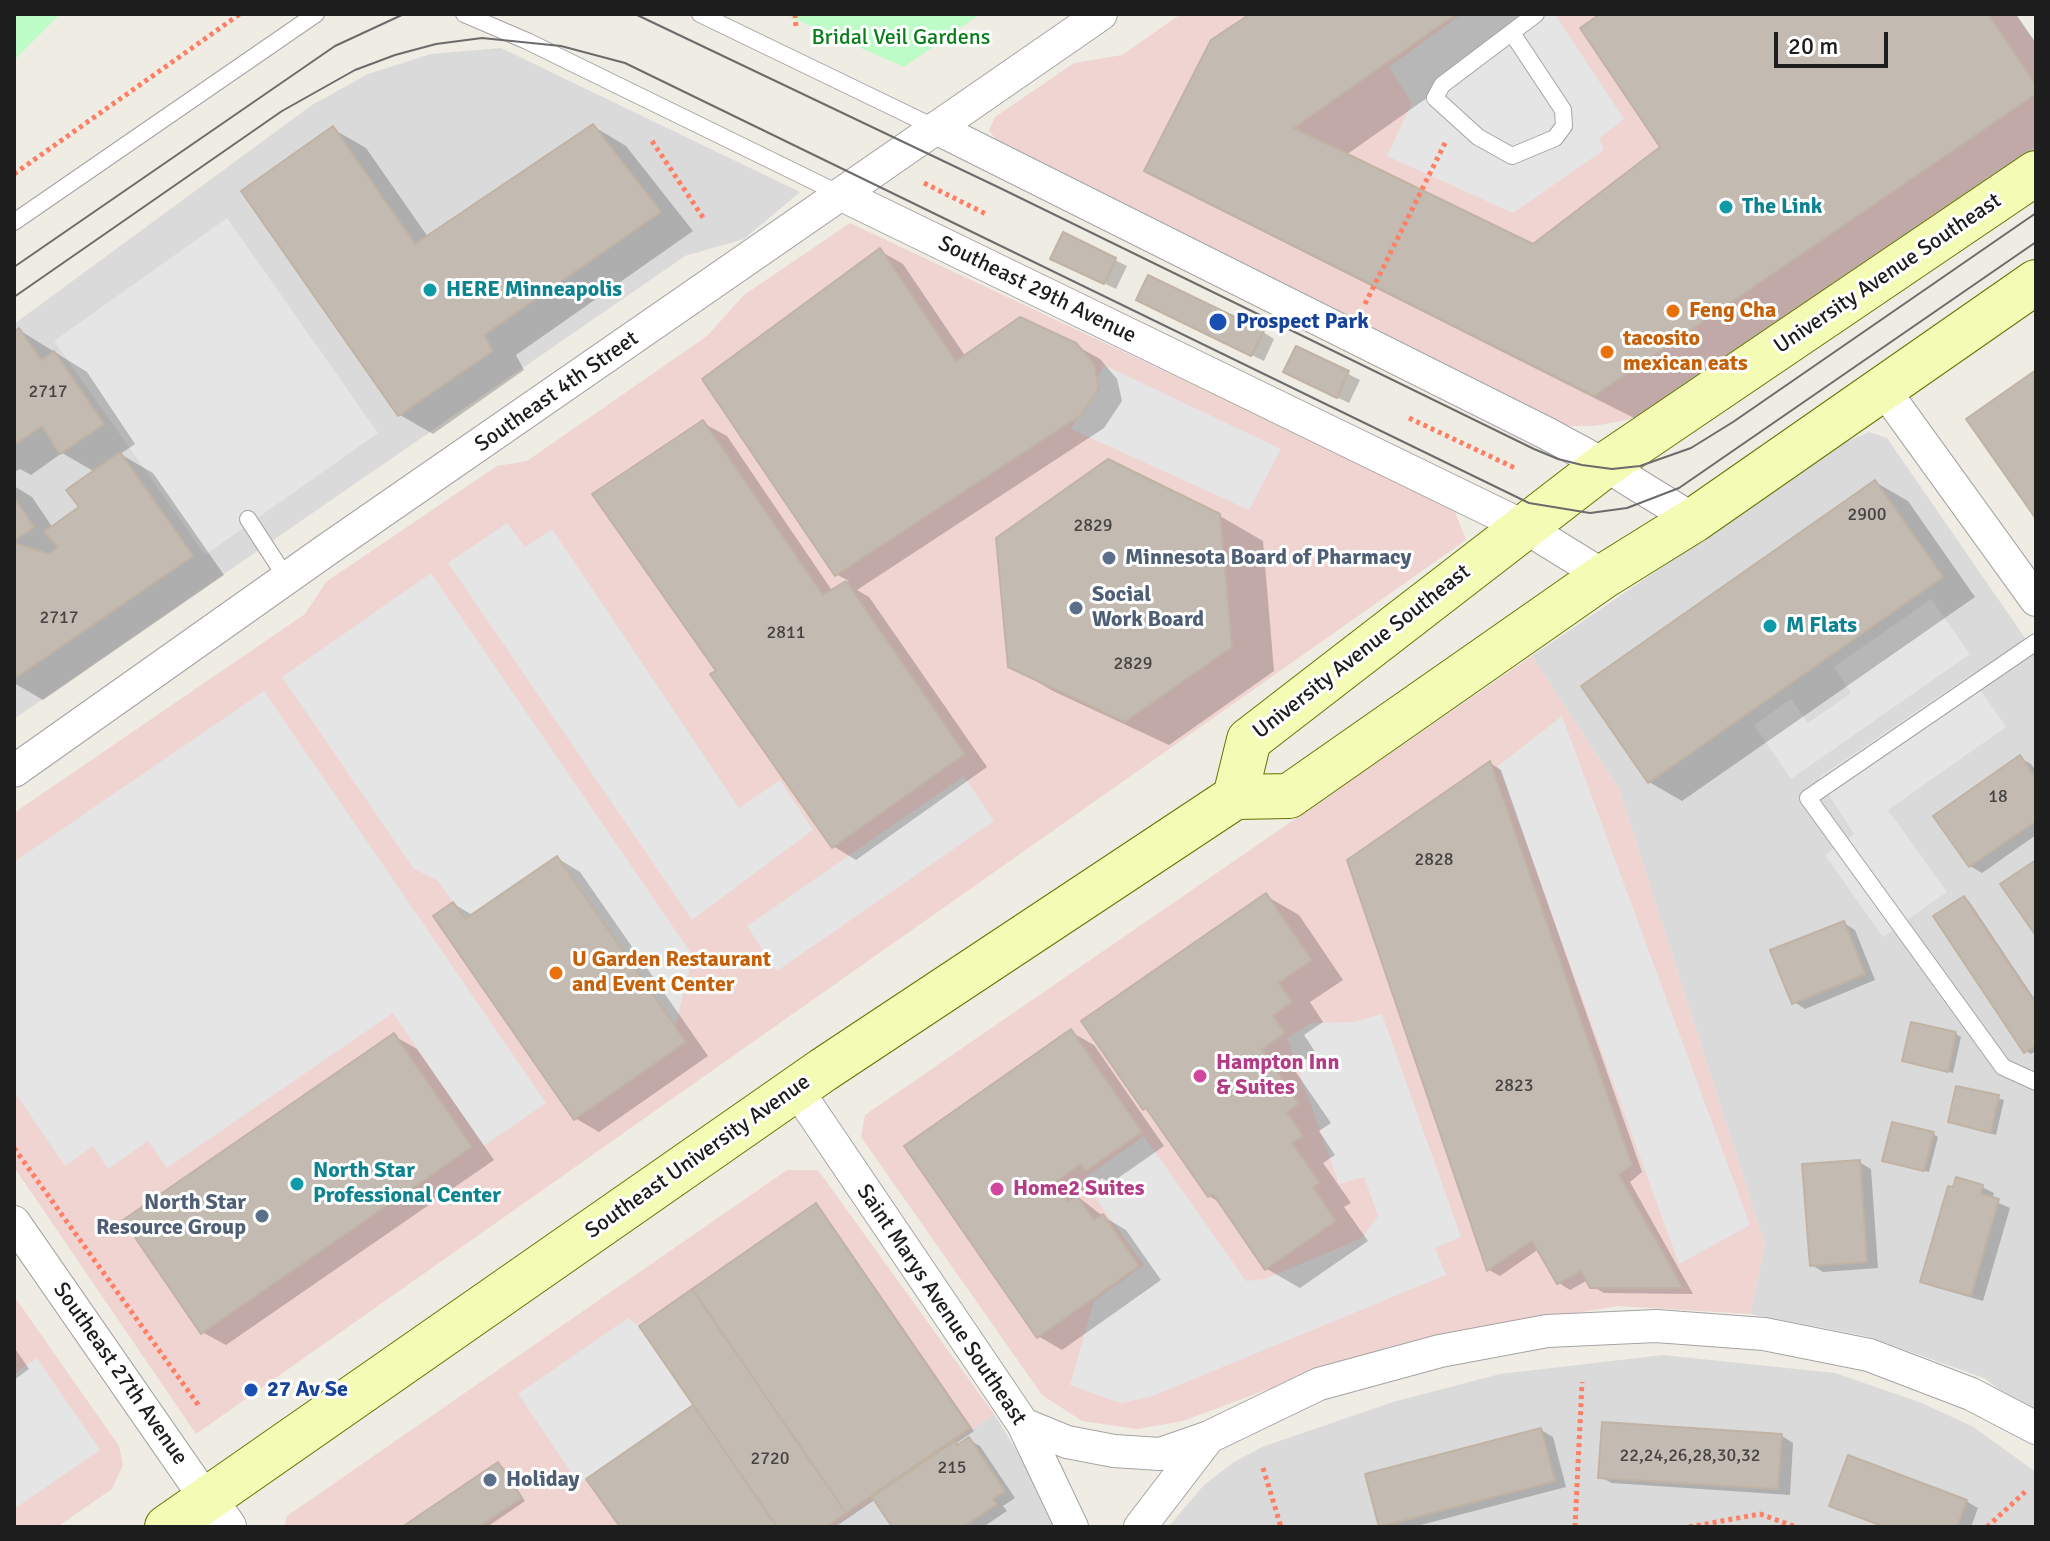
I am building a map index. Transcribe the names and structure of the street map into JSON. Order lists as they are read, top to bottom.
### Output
{
  "streets": {
    "main road": ["University Avenue Southeast", "Southeast University Avenue"],
    "street": [
      "Southeast 29th Avenue",
      "Southeast 4th Street",
      "Saint Marys Avenue Southeast",
      "Southeast 27th Avenue"
    ]
  },
  "crossings": [
    ["University Avenue Southeast", "Southeast 29th Avenue"],
    ["University Avenue Southeast", "Southeast University Avenue"],
    ["Southeast 29th Avenue", "Southeast 4th Street"],
    ["Southeast University Avenue", "Saint Marys Avenue Southeast"],
    ["Southeast University Avenue", "Southeast 27th Avenue"]
  ],
  "parks": ["Bridal Veil Gardens"],
  "places": [
    "The Link",
    "HERE Minneapolis",
    "Feng Cha",
    "Prospect Park",
    "tacosito mexican eats",
    "Minnesota Board of Pharmacy",
    "Social Work Board",
    "M Flats",
    "U Garden Restaurant and Event Center",
    "Hampton Inn & Suites",
    "North Star Professional Center",
    "Home2 Suites",
    "North Star Resource Group",
    "27 Av Se",
    "Holiday"
  ],
  "house_numbers": [
    "2717",
    "2900",
    "2829",
    "2717",
    "2811",
    "2829",
    "18",
    "2828",
    "2823",
    "22,24,26,28,30,32",
    "2720",
    "215"
  ],
  "scale_bar": "20 m"
}
